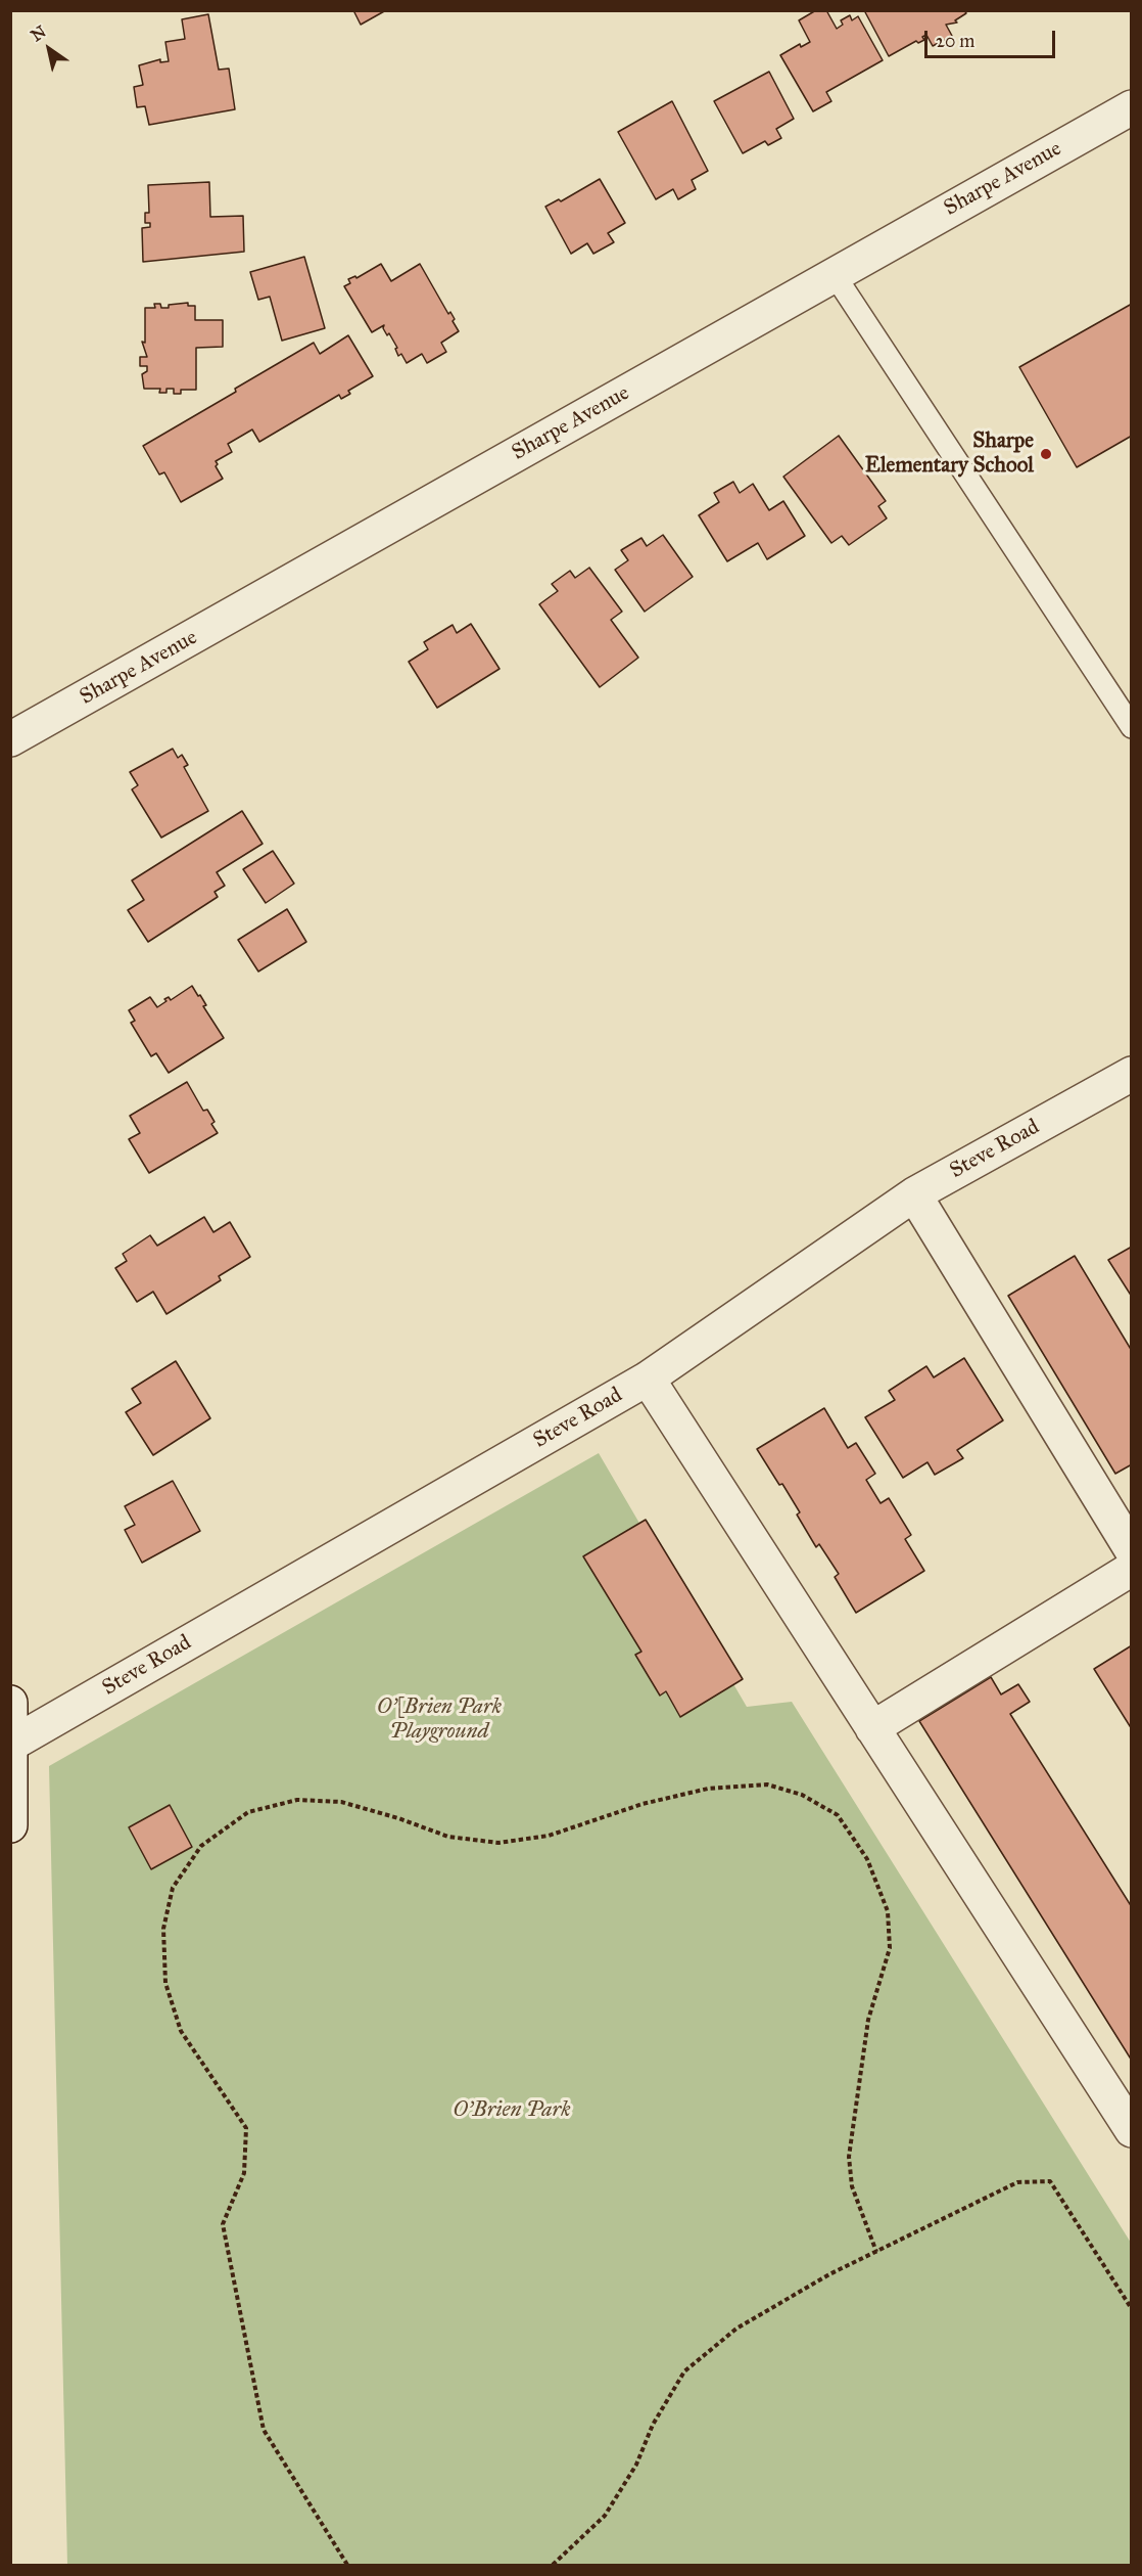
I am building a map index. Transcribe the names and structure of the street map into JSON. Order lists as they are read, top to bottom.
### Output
{
  "streets": {
    "street": ["Sharpe Avenue", "Steve Road"]
  },
  "parks": ["O'[Brien Park Playground", "O'Brien Park"],
  "places": ["Sharpe Elementary School"],
  "scale_bar": "20 m",
  "north": "top left"
}
